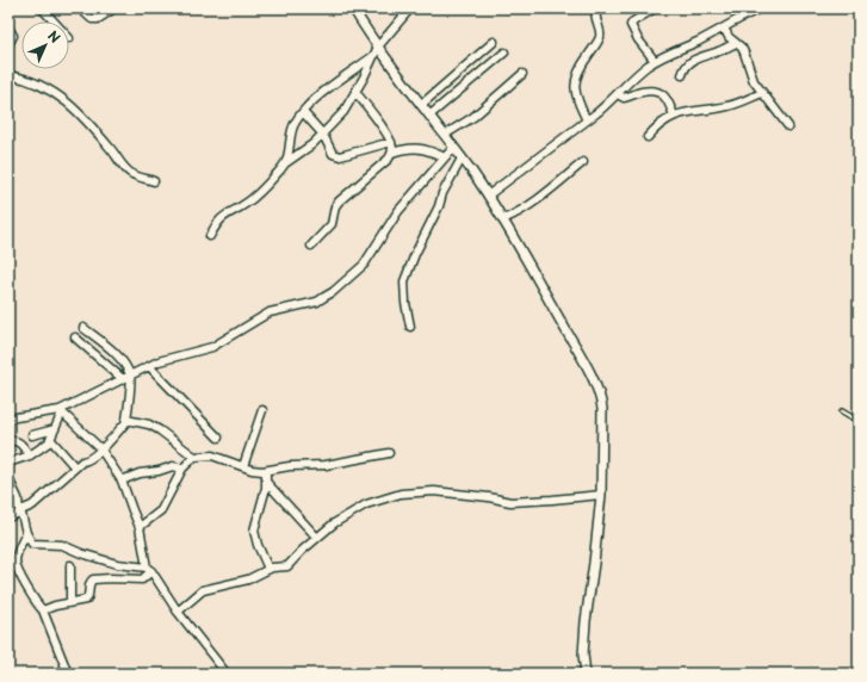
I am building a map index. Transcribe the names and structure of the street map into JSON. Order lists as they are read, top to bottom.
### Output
{
  "north": "top right"
}
